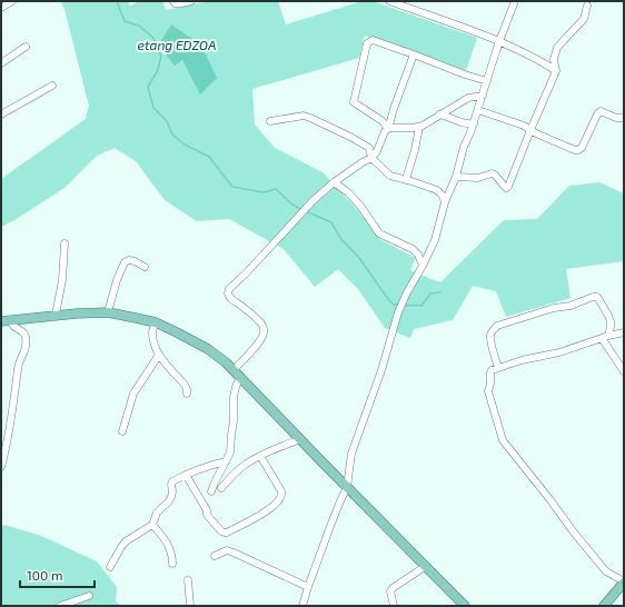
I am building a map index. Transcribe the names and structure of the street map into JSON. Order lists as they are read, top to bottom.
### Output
{
  "water": ["etang EDZOA"],
  "scale_bar": "100 m"
}
